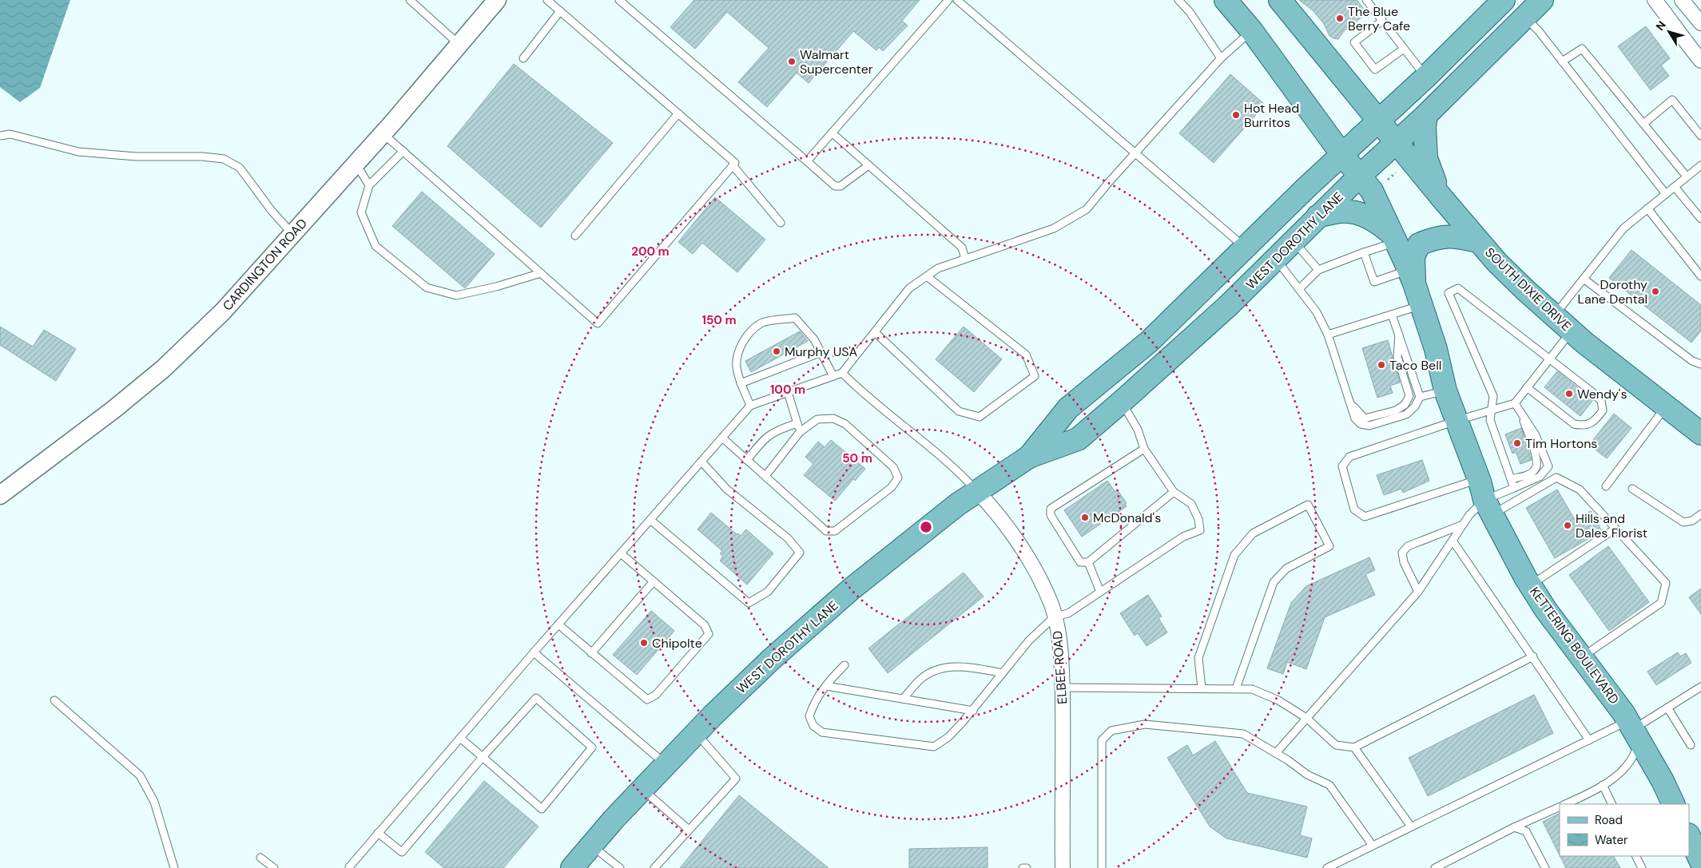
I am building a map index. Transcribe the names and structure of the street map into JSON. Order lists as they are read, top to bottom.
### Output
{
  "streets": {
    "main road": ["WEST DOROTHY LANE", "SOUTH DIXIE DRIVE", "KETTERING BOULEVARD"],
    "street": ["CARDINGTON ROAD", "ELBEE ROAD"]
  },
  "crossings": [
    ["WEST DOROTHY LANE", "SOUTH DIXIE DRIVE"],
    ["WEST DOROTHY LANE", "KETTERING BOULEVARD"],
    ["WEST DOROTHY LANE", "ELBEE ROAD"]
  ],
  "places": [
    "The Blue Berry Cafe",
    "Walmart Supercenter",
    "Hot Head Burritos",
    "Dorothy Lane Dental",
    "Murphy USA",
    "Taco Bell",
    "Wendy's",
    "Tim Hortons",
    "McDonald's",
    "Hills and Dales Florist",
    "Chipolte"
  ],
  "legend": ["Road", "Water"],
  "north": "top left",
  "rings": [
    "200 m",
    "150 m",
    "100 m",
    "50 m"
  ]
}
